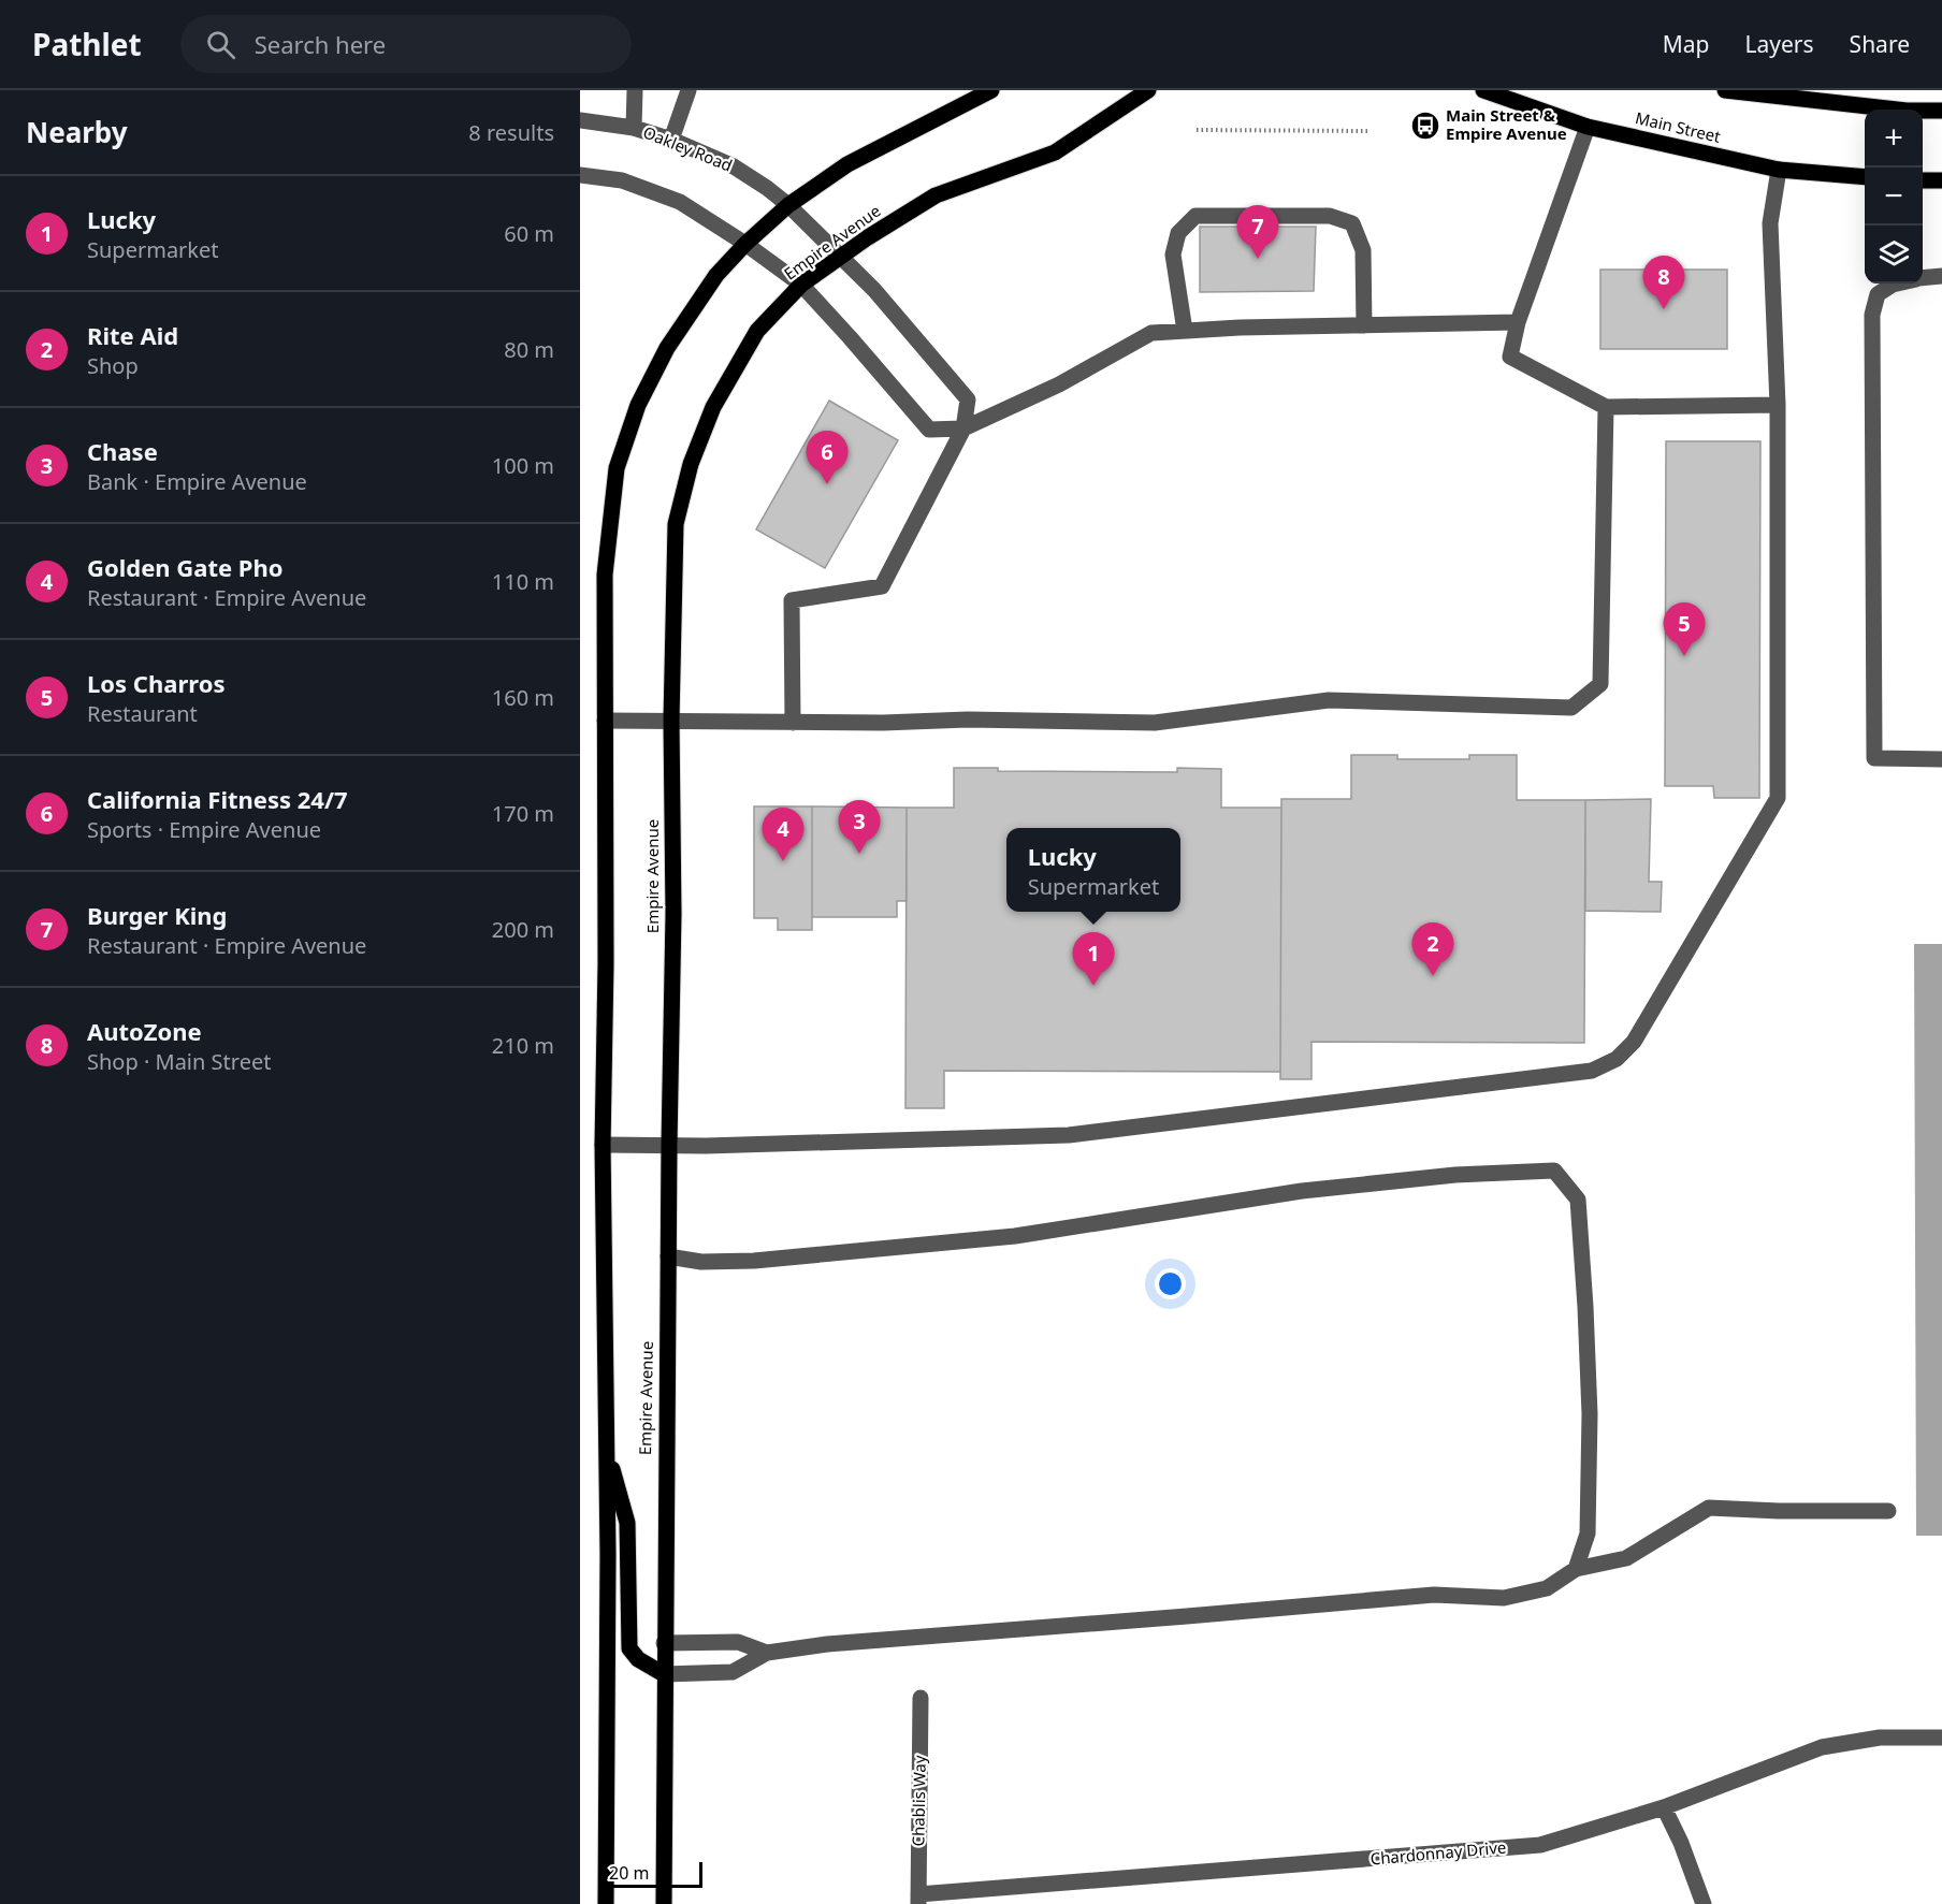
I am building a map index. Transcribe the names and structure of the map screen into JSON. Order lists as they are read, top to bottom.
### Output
{
  "streets": {
    "main road": ["Main Street", "Empire Avenue"],
    "street": ["Oakley Road", "Chablis Way", "Chardonnay Drive"]
  },
  "crossings": [
    ["Oakley Road", "Empire Avenue"],
    ["Chablis Way", "Chardonnay Drive"]
  ],
  "places": {
    "bus stop": ["Main Street & Empire Avenue"]
  },
  "scale_bar": "20 m",
  "page": {
    "header": "Pathlet",
    "search": "Search here",
    "nav": ["Map", "Layers", "Share"],
    "heading": ["Nearby", "8 results"],
    "map_buttons": ["+", "−"],
    "list": [
      {
        "mark": "1",
        "name": "Lucky",
        "note": "Supermarket",
        "value": "60 m"
      },
      {
        "mark": "2",
        "name": "Rite Aid",
        "note": "Shop",
        "value": "80 m"
      },
      {
        "mark": "3",
        "name": "Chase",
        "note": "Bank · Empire Avenue",
        "value": "100 m"
      },
      {
        "mark": "4",
        "name": "Golden Gate Pho",
        "note": "Restaurant · Empire Avenue",
        "value": "110 m"
      },
      {
        "mark": "5",
        "name": "Los Charros",
        "note": "Restaurant",
        "value": "160 m"
      },
      {
        "mark": "6",
        "name": "California Fitness 24/7",
        "note": "Sports · Empire Avenue",
        "value": "170 m"
      },
      {
        "mark": "7",
        "name": "Burger King",
        "note": "Restaurant · Empire Avenue",
        "value": "200 m"
      },
      {
        "mark": "8",
        "name": "AutoZone",
        "note": "Shop · Main Street",
        "value": "210 m"
      }
    ],
    "pins": [
      "7",
      "8",
      "6",
      "5",
      "3",
      "4",
      "2",
      "1"
    ],
    "popup": ["Lucky", "Supermarket"],
    "scale": "20 m"
  }
}
